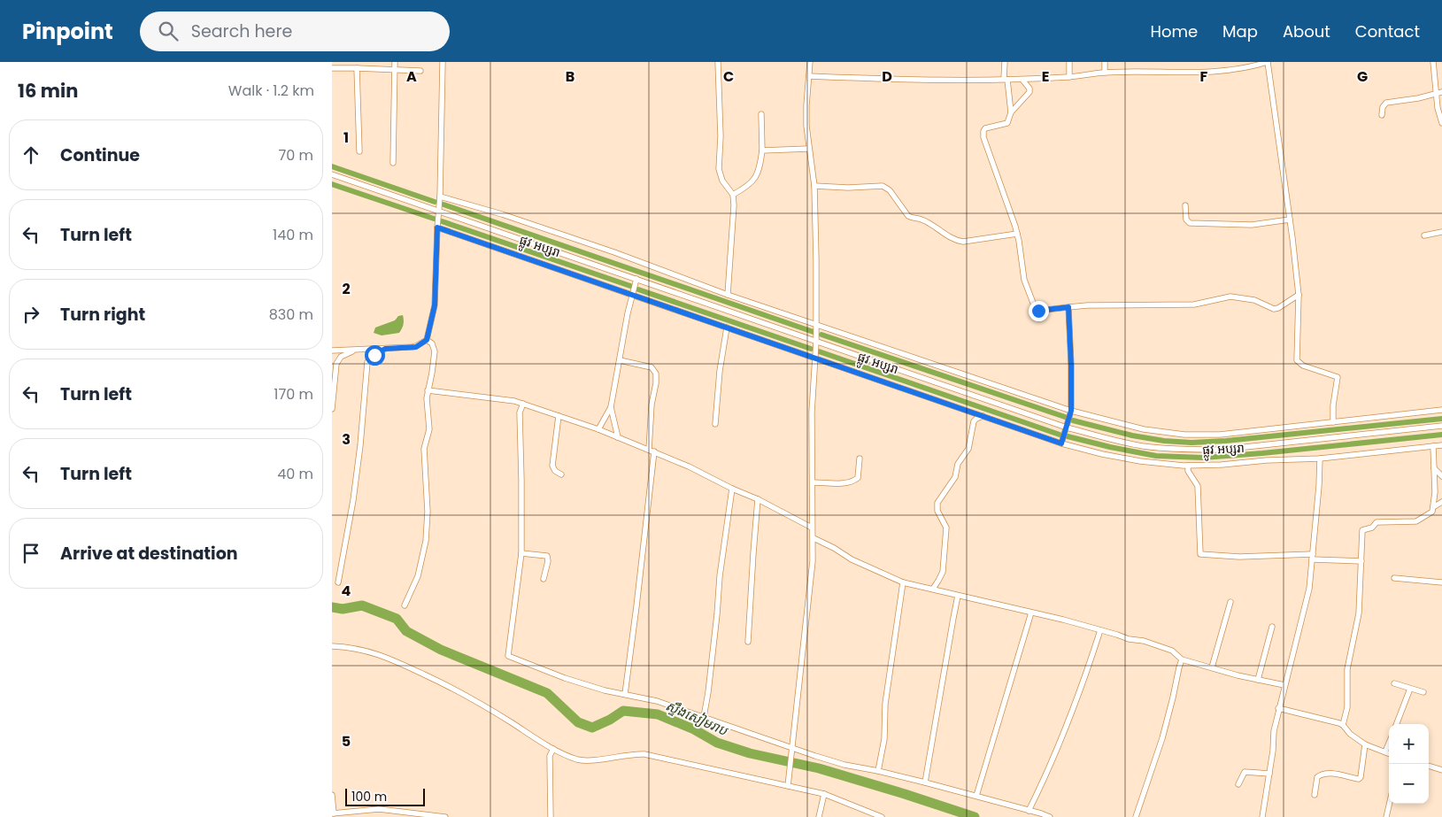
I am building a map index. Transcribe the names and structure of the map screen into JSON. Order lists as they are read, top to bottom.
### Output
{
  "streets": {
    "street": ["ផ្លូវ អប្សរា"]
  },
  "water": ["ស្ទឹងសៀមរាប"],
  "scale_bar": "100 m",
  "page": {
    "header": "Pinpoint",
    "search": "Search here",
    "nav": [
      "Home",
      "Map",
      "About",
      "Contact"
    ],
    "heading": ["16 min", "Walk · 1.2 km"],
    "list": [
      ["Continue", "70 m"],
      ["Turn left", "140 m"],
      ["Turn right", "830 m"],
      ["Turn left", "170 m"],
      ["Turn left", "40 m"],
      "Arrive at destination"
    ],
    "map_buttons": ["+", "−"],
    "scale": "100 m"
  },
  "grid": {
    "columns": [
      "A",
      "B",
      "C",
      "D",
      "E",
      "F",
      "G"
    ],
    "rows": [
      "1",
      "2",
      "3",
      "4",
      "5"
    ]
  }
}
